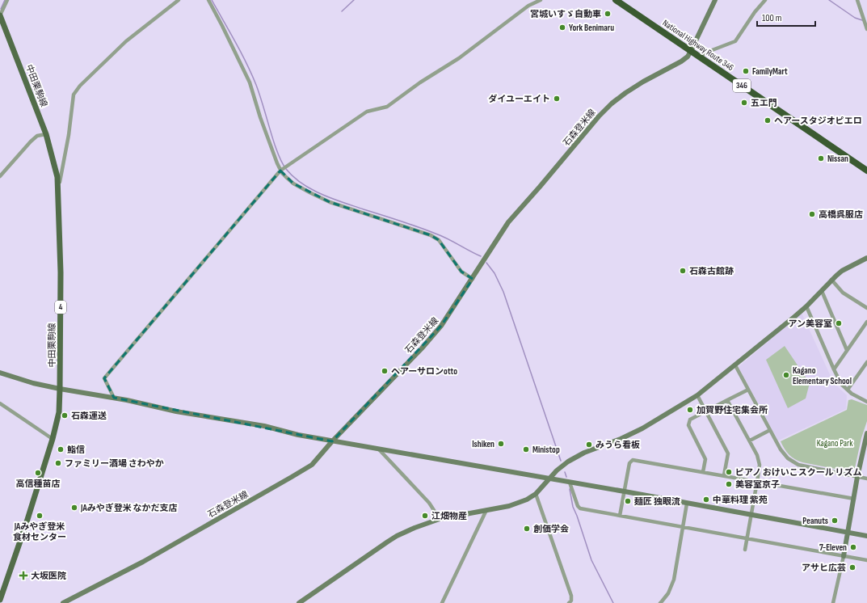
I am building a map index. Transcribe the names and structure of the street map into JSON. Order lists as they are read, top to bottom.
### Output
{
  "streets": {
    "highway": ["National Highway Route 346", "346"],
    "main road": ["中田栗駒線", "4"],
    "street": ["石森登米線"]
  },
  "crossings": [
    ["National Highway Route 346", "石森登米線"]
  ],
  "parks": ["Kagano Park"],
  "places": {
    "other": [
      "宮城いすゞ自動車",
      "York Benimaru",
      "FamilyMart",
      "ダイユーエイト",
      "五エ門",
      "ヘアースタジオピエロ",
      "Nissan",
      "高橋呉服店",
      "石森古館跡",
      "アン美容室",
      "ヘアーサロンotto",
      "Kagano Elementary School",
      "加賀野住宅集会所",
      "石森運送",
      "Ishiken",
      "みうら看板",
      "鮨信",
      "Ministop",
      "ファミリー酒場 さわやか",
      "ピアノ おけいこスクール リズム",
      "高信種苗店",
      "美容室京子",
      "中華料理 紫苑",
      "麺匠 独眼流",
      "JAみやぎ登米 なかだ支店",
      "JAみやぎ登米 食材センター",
      "江畑物産",
      "Peanuts",
      "創価学会",
      "7-Eleven",
      "アサヒ広芸"
    ],
    "health": ["大坂医院"]
  },
  "scale_bar": "100 m"
}
